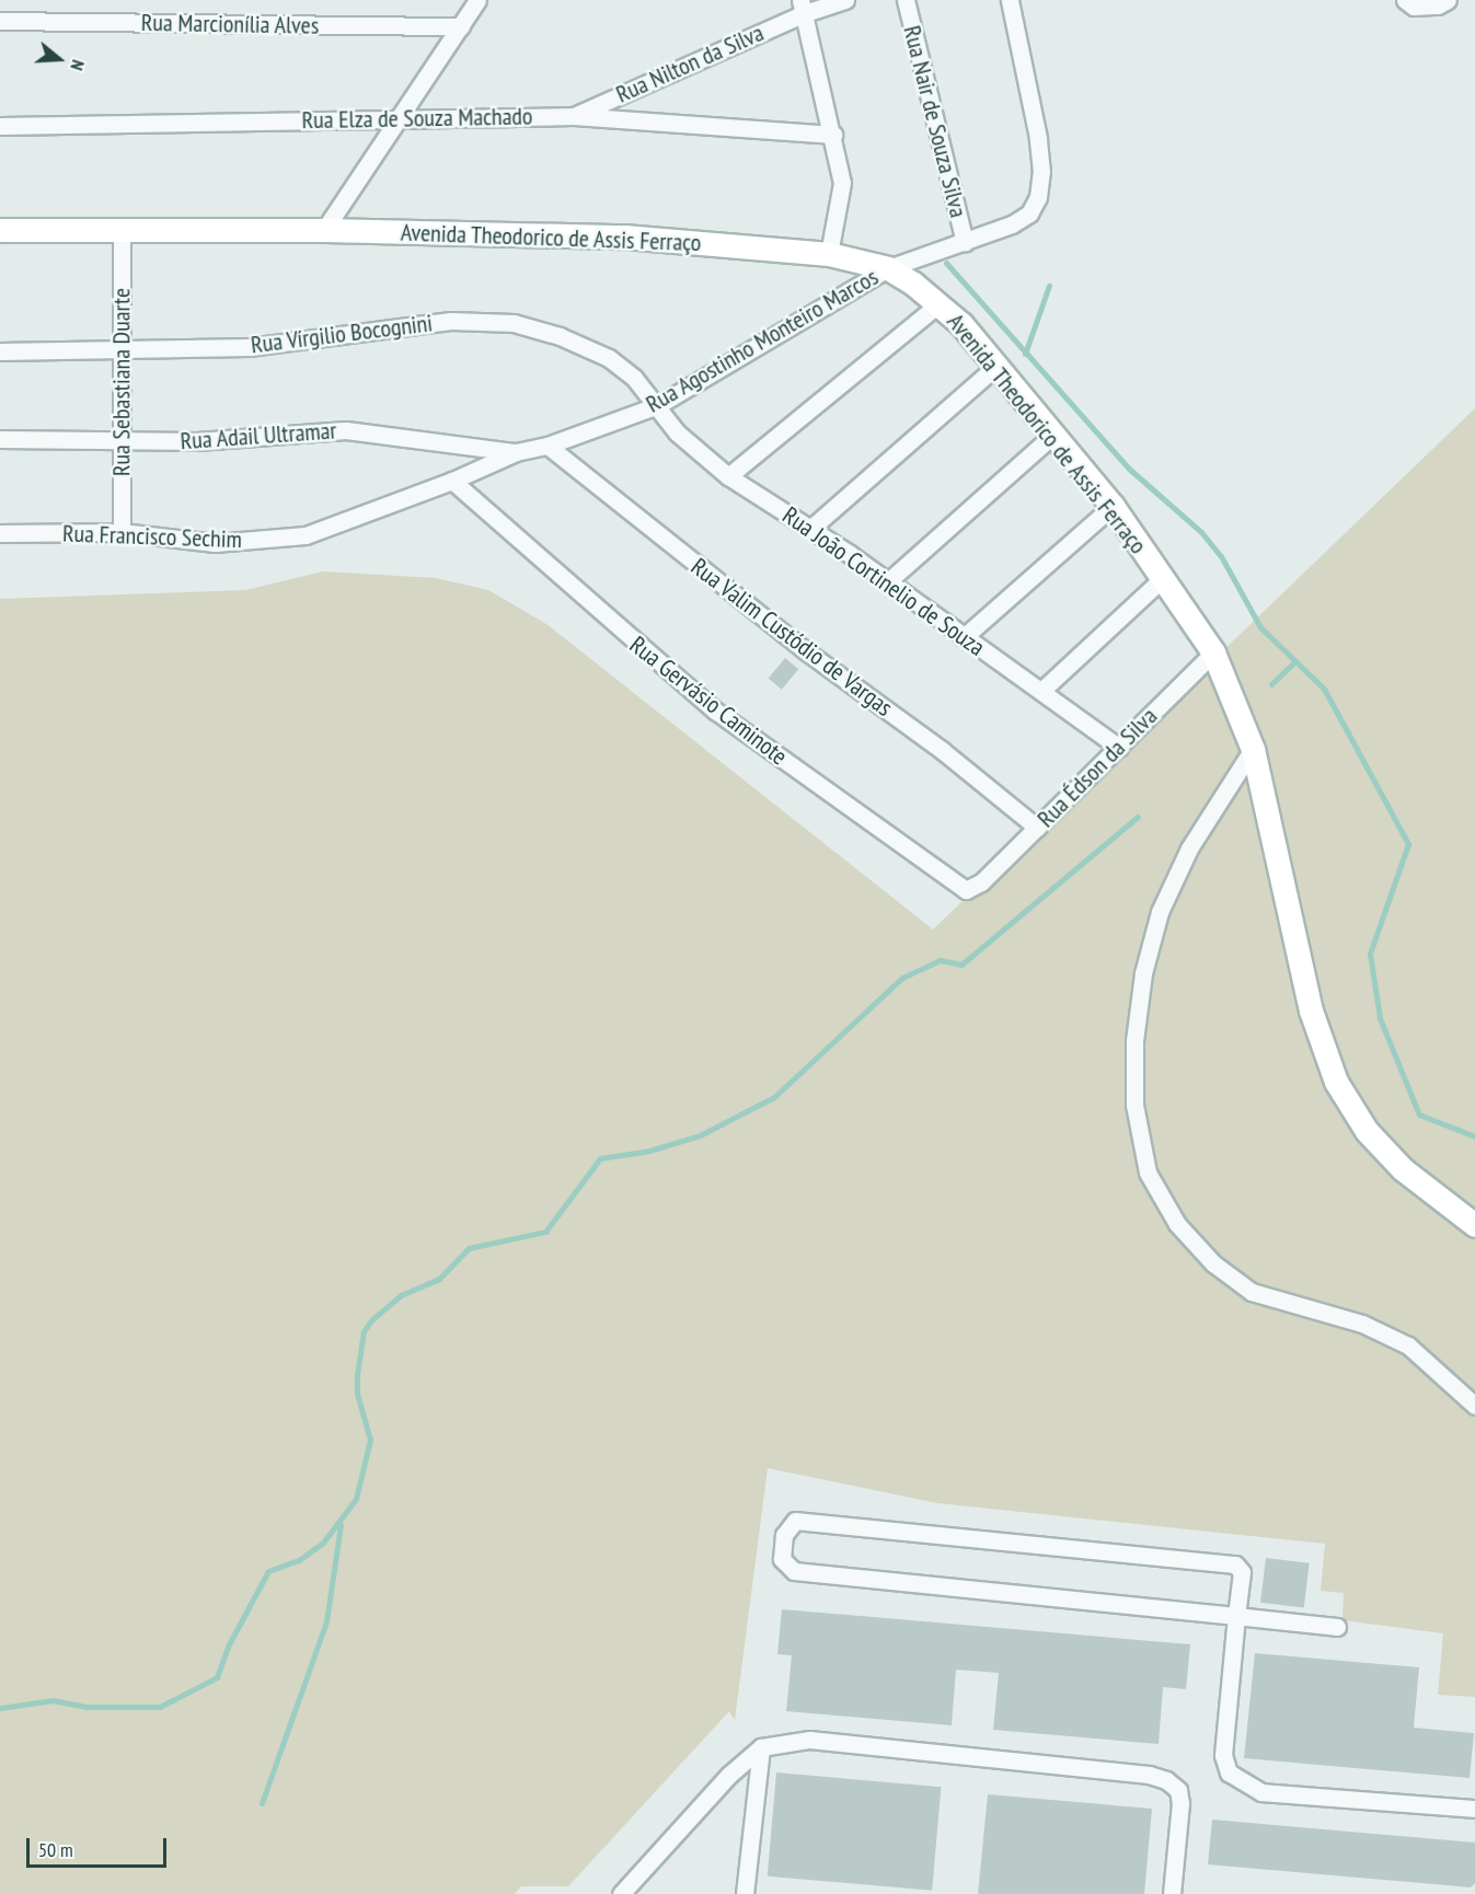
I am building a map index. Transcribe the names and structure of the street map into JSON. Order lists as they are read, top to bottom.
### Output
{
  "streets": {
    "street": [
      "Rua Marcionília Alves",
      "Rua Nilton da Silva",
      "Rua Elza de Souza Machado",
      "Rua Nair de Souza Silva",
      "Avenida Theodorico de Assis Ferraço",
      "Rua Vírgilio Bocognini",
      "Rua Agostinho Monteiro Marcos",
      "Rua Sebastiana Duarte",
      "Rua Adail Ultramar",
      "Rua Francisco Sechim",
      "Rua João Cortinelio de Souza",
      "Rua Valim Custódio de Vargas",
      "Rua Gervásio Caminote",
      "Rua Édson da Silva"
    ]
  },
  "crossings": [
    ["Rua Nilton da Silva", "Rua Elza de Souza Machado"],
    ["Rua Nair de Souza Silva", "Rua Agostinho Monteiro Marcos"],
    ["Avenida Theodorico de Assis Ferraço", "Rua Agostinho Monteiro Marcos"],
    ["Avenida Theodorico de Assis Ferraço", "Rua Sebastiana Duarte"],
    ["Avenida Theodorico de Assis Ferraço", "Rua Édson da Silva"],
    ["Rua Vírgilio Bocognini", "Rua Agostinho Monteiro Marcos"],
    ["Rua Vírgilio Bocognini", "Rua Sebastiana Duarte"],
    ["Rua Vírgilio Bocognini", "Rua João Cortinelio de Souza"],
    ["Rua Agostinho Monteiro Marcos", "Rua Adail Ultramar"],
    ["Rua Agostinho Monteiro Marcos", "Rua Francisco Sechim"],
    ["Rua Agostinho Monteiro Marcos", "Rua João Cortinelio de Souza"],
    ["Rua Agostinho Monteiro Marcos", "Rua Valim Custódio de Vargas"],
    ["Rua Agostinho Monteiro Marcos", "Rua Gervásio Caminote"],
    ["Rua Sebastiana Duarte", "Rua Adail Ultramar"],
    ["Rua Sebastiana Duarte", "Rua Francisco Sechim"],
    ["Rua Francisco Sechim", "Rua Gervásio Caminote"],
    ["Rua João Cortinelio de Souza", "Rua Édson da Silva"],
    ["Rua Valim Custódio de Vargas", "Rua Édson da Silva"],
    ["Rua Gervásio Caminote", "Rua Édson da Silva"]
  ],
  "scale_bar": "50 m",
  "north": "right"
}
